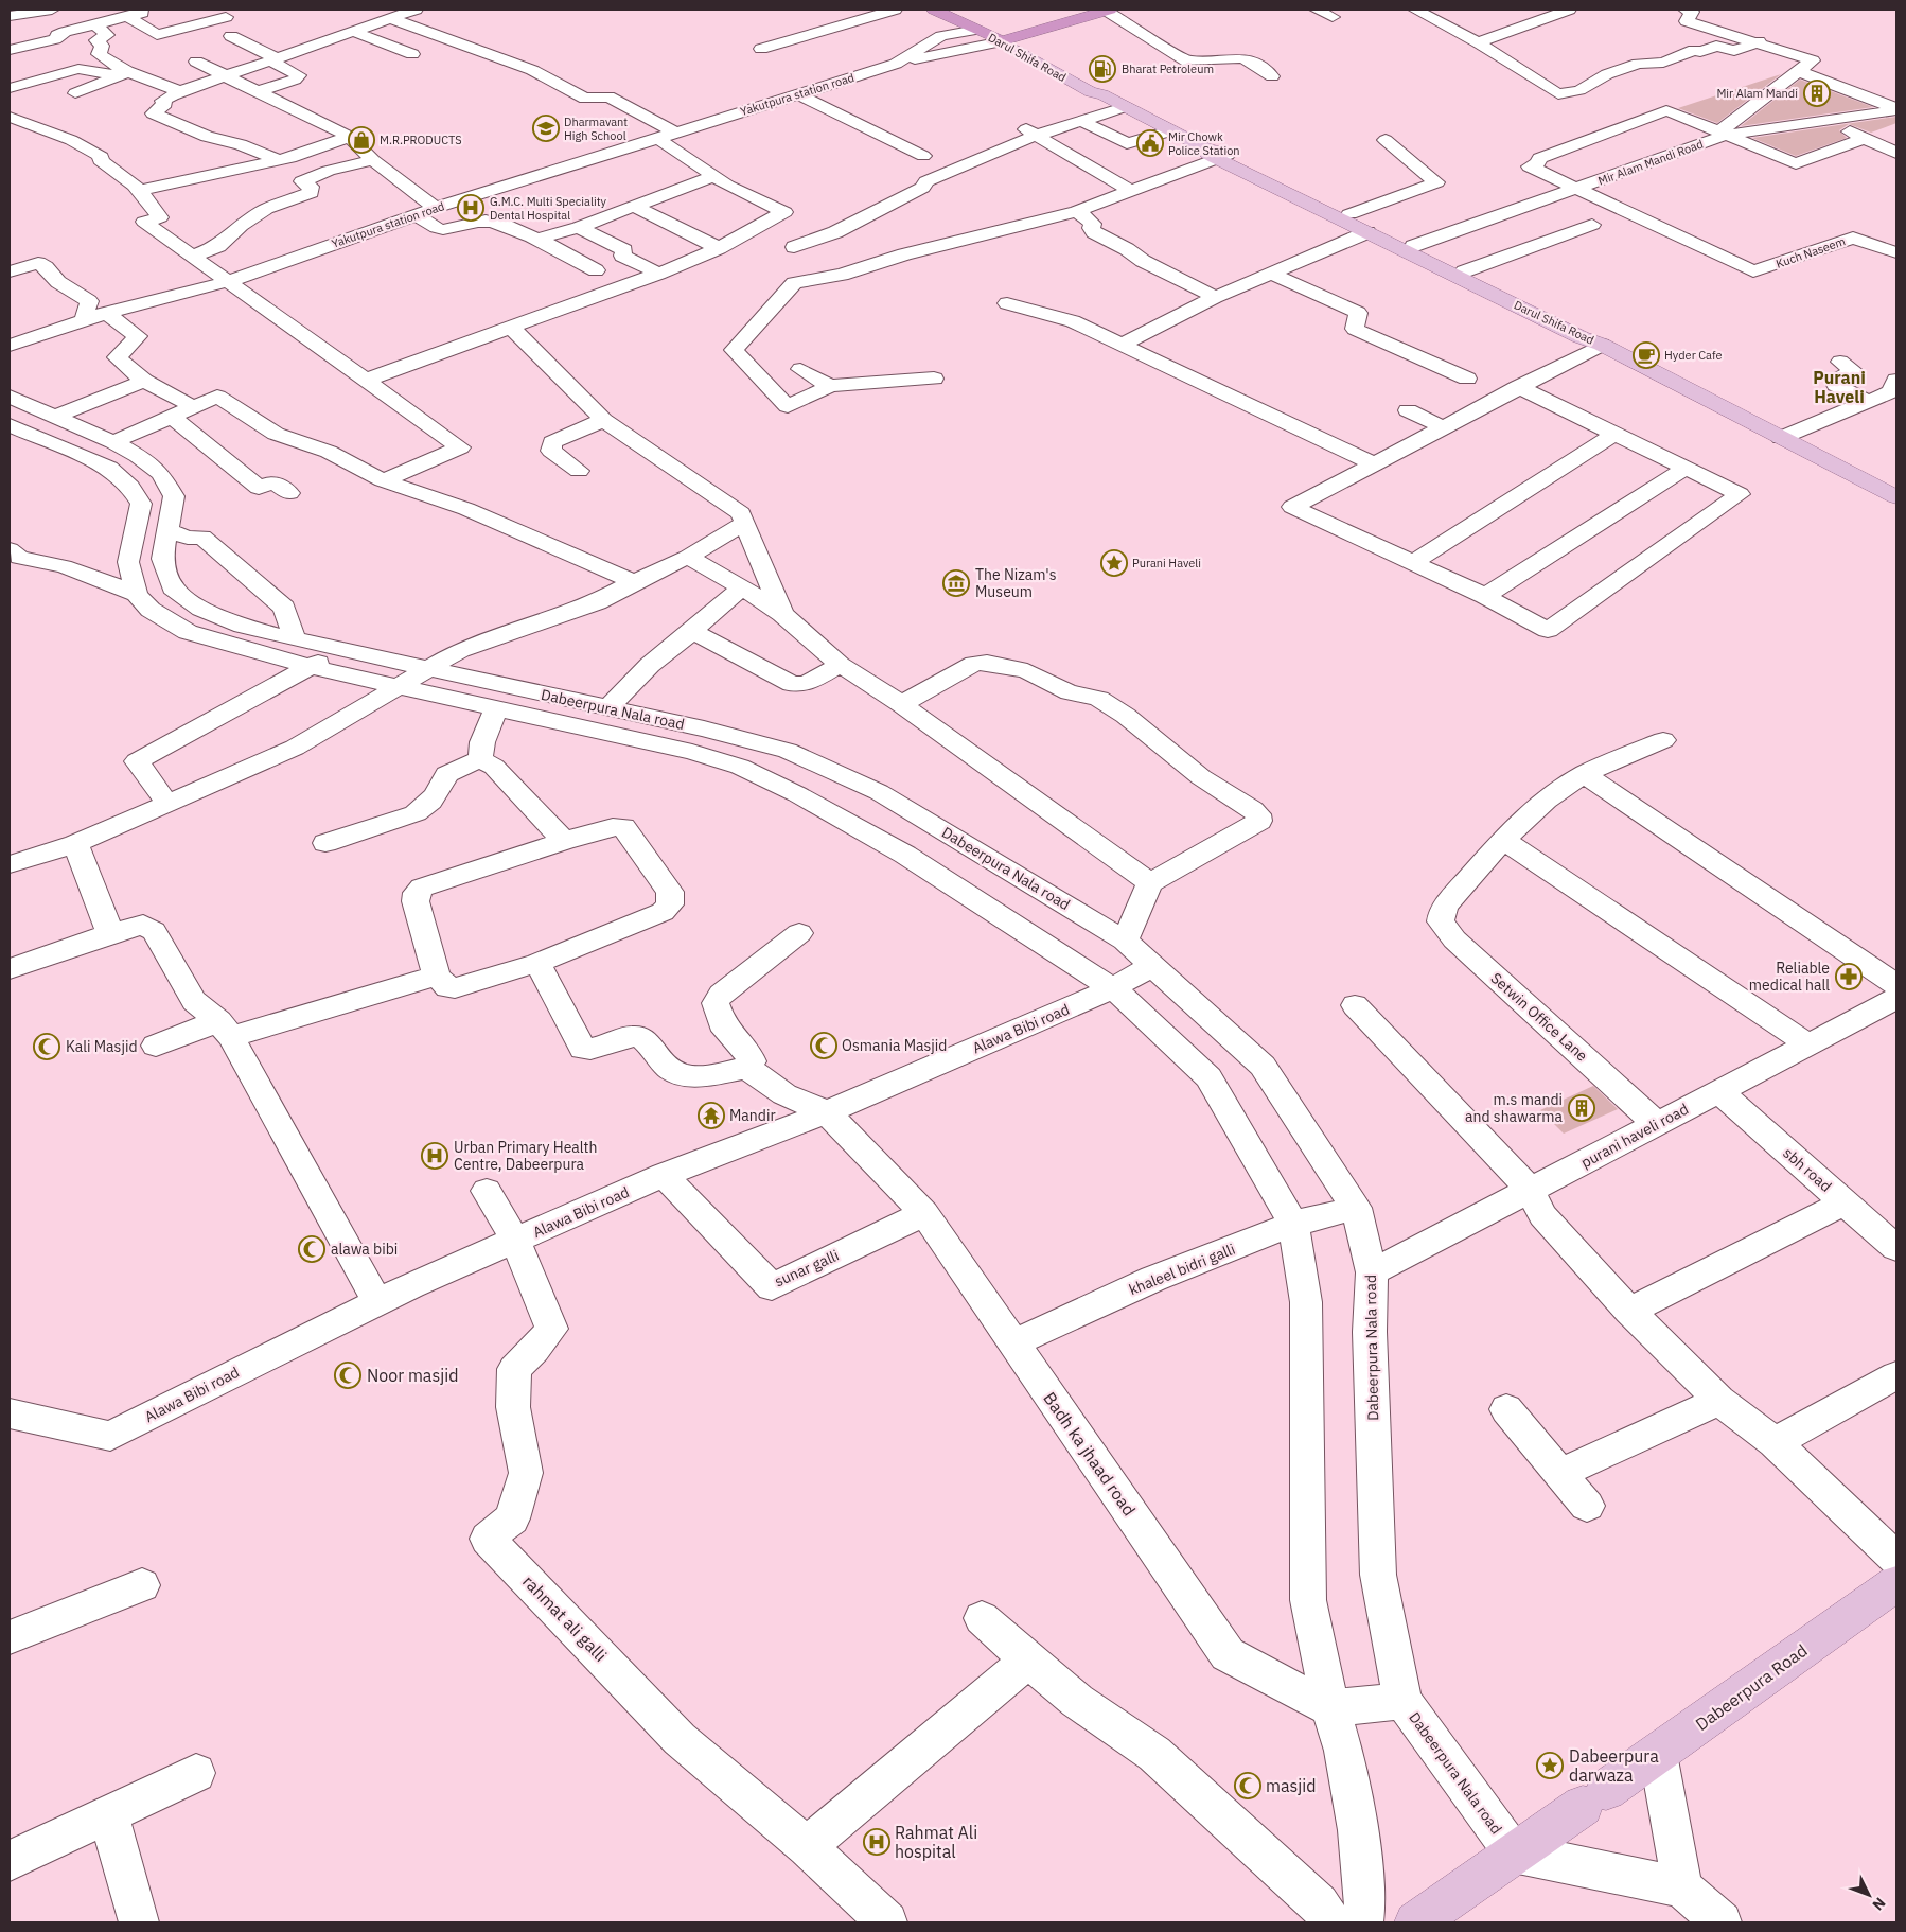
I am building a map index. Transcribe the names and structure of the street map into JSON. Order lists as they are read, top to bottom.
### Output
{
  "streets": {
    "highway": ["Darul Shifa Road"],
    "main road": ["Dabeerpura Road"],
    "street": [
      "Yakutpura station road",
      "Mir Alam Mandi Road",
      "Kuch Naseem",
      "Dabeerpura Nala road",
      "Setwin Office Lane",
      "Alawa Bibi road",
      "purani haveli road",
      "sbh road",
      "sunar galli",
      "khaleel bidri galli",
      "Badh ka jhaad road",
      "rahmat ali galli"
    ]
  },
  "crossings": [
    ["Darul Shifa Road", "Yakutpura station road"],
    ["Mir Alam Mandi Road", "Kuch Naseem"],
    ["Dabeerpura Nala road", "Alawa Bibi road"],
    ["Dabeerpura Nala road", "purani haveli road"],
    ["Dabeerpura Nala road", "khaleel bidri galli"],
    ["Dabeerpura Nala road", "Badh ka jhaad road"],
    ["Dabeerpura Nala road", "Dabeerpura Road"],
    ["Setwin Office Lane", "purani haveli road"],
    ["Alawa Bibi road", "sunar galli"],
    ["Alawa Bibi road", "Badh ka jhaad road"],
    ["Alawa Bibi road", "rahmat ali galli"],
    ["purani haveli road", "sbh road"],
    ["sunar galli", "Badh ka jhaad road"],
    ["khaleel bidri galli", "Badh ka jhaad road"]
  ],
  "districts": ["Purani Haveli"],
  "places": {
    "fuel station": ["Bharat Petroleum"],
    "building": ["Mir Alam Mandi", "m.s mandi and shawarma"],
    "school or university": ["Dharmavant High School"],
    "shop": ["M.R.PRODUCTS"],
    "public building": ["Mir Chowk Police Station"],
    "hospital": ["G.M.C. Multi Speciality Dental Hospital", "Urban Primary Health Centre, Dabeerpura", "Rahmat Ali hospital"],
    "cafe": ["Hyder Cafe"],
    "place": ["Purani Haveli", "Dabeerpura darwaza"],
    "museum": ["The Nizam's Museum"],
    "pharmacy": ["Reliable medical hall"],
    "mosque": [
      "Osmania Masjid",
      "Kali Masjid",
      "alawa bibi",
      "Noor masjid",
      "masjid"
    ],
    "temple": ["Mandir"]
  },
  "north": "bottom right"
}
